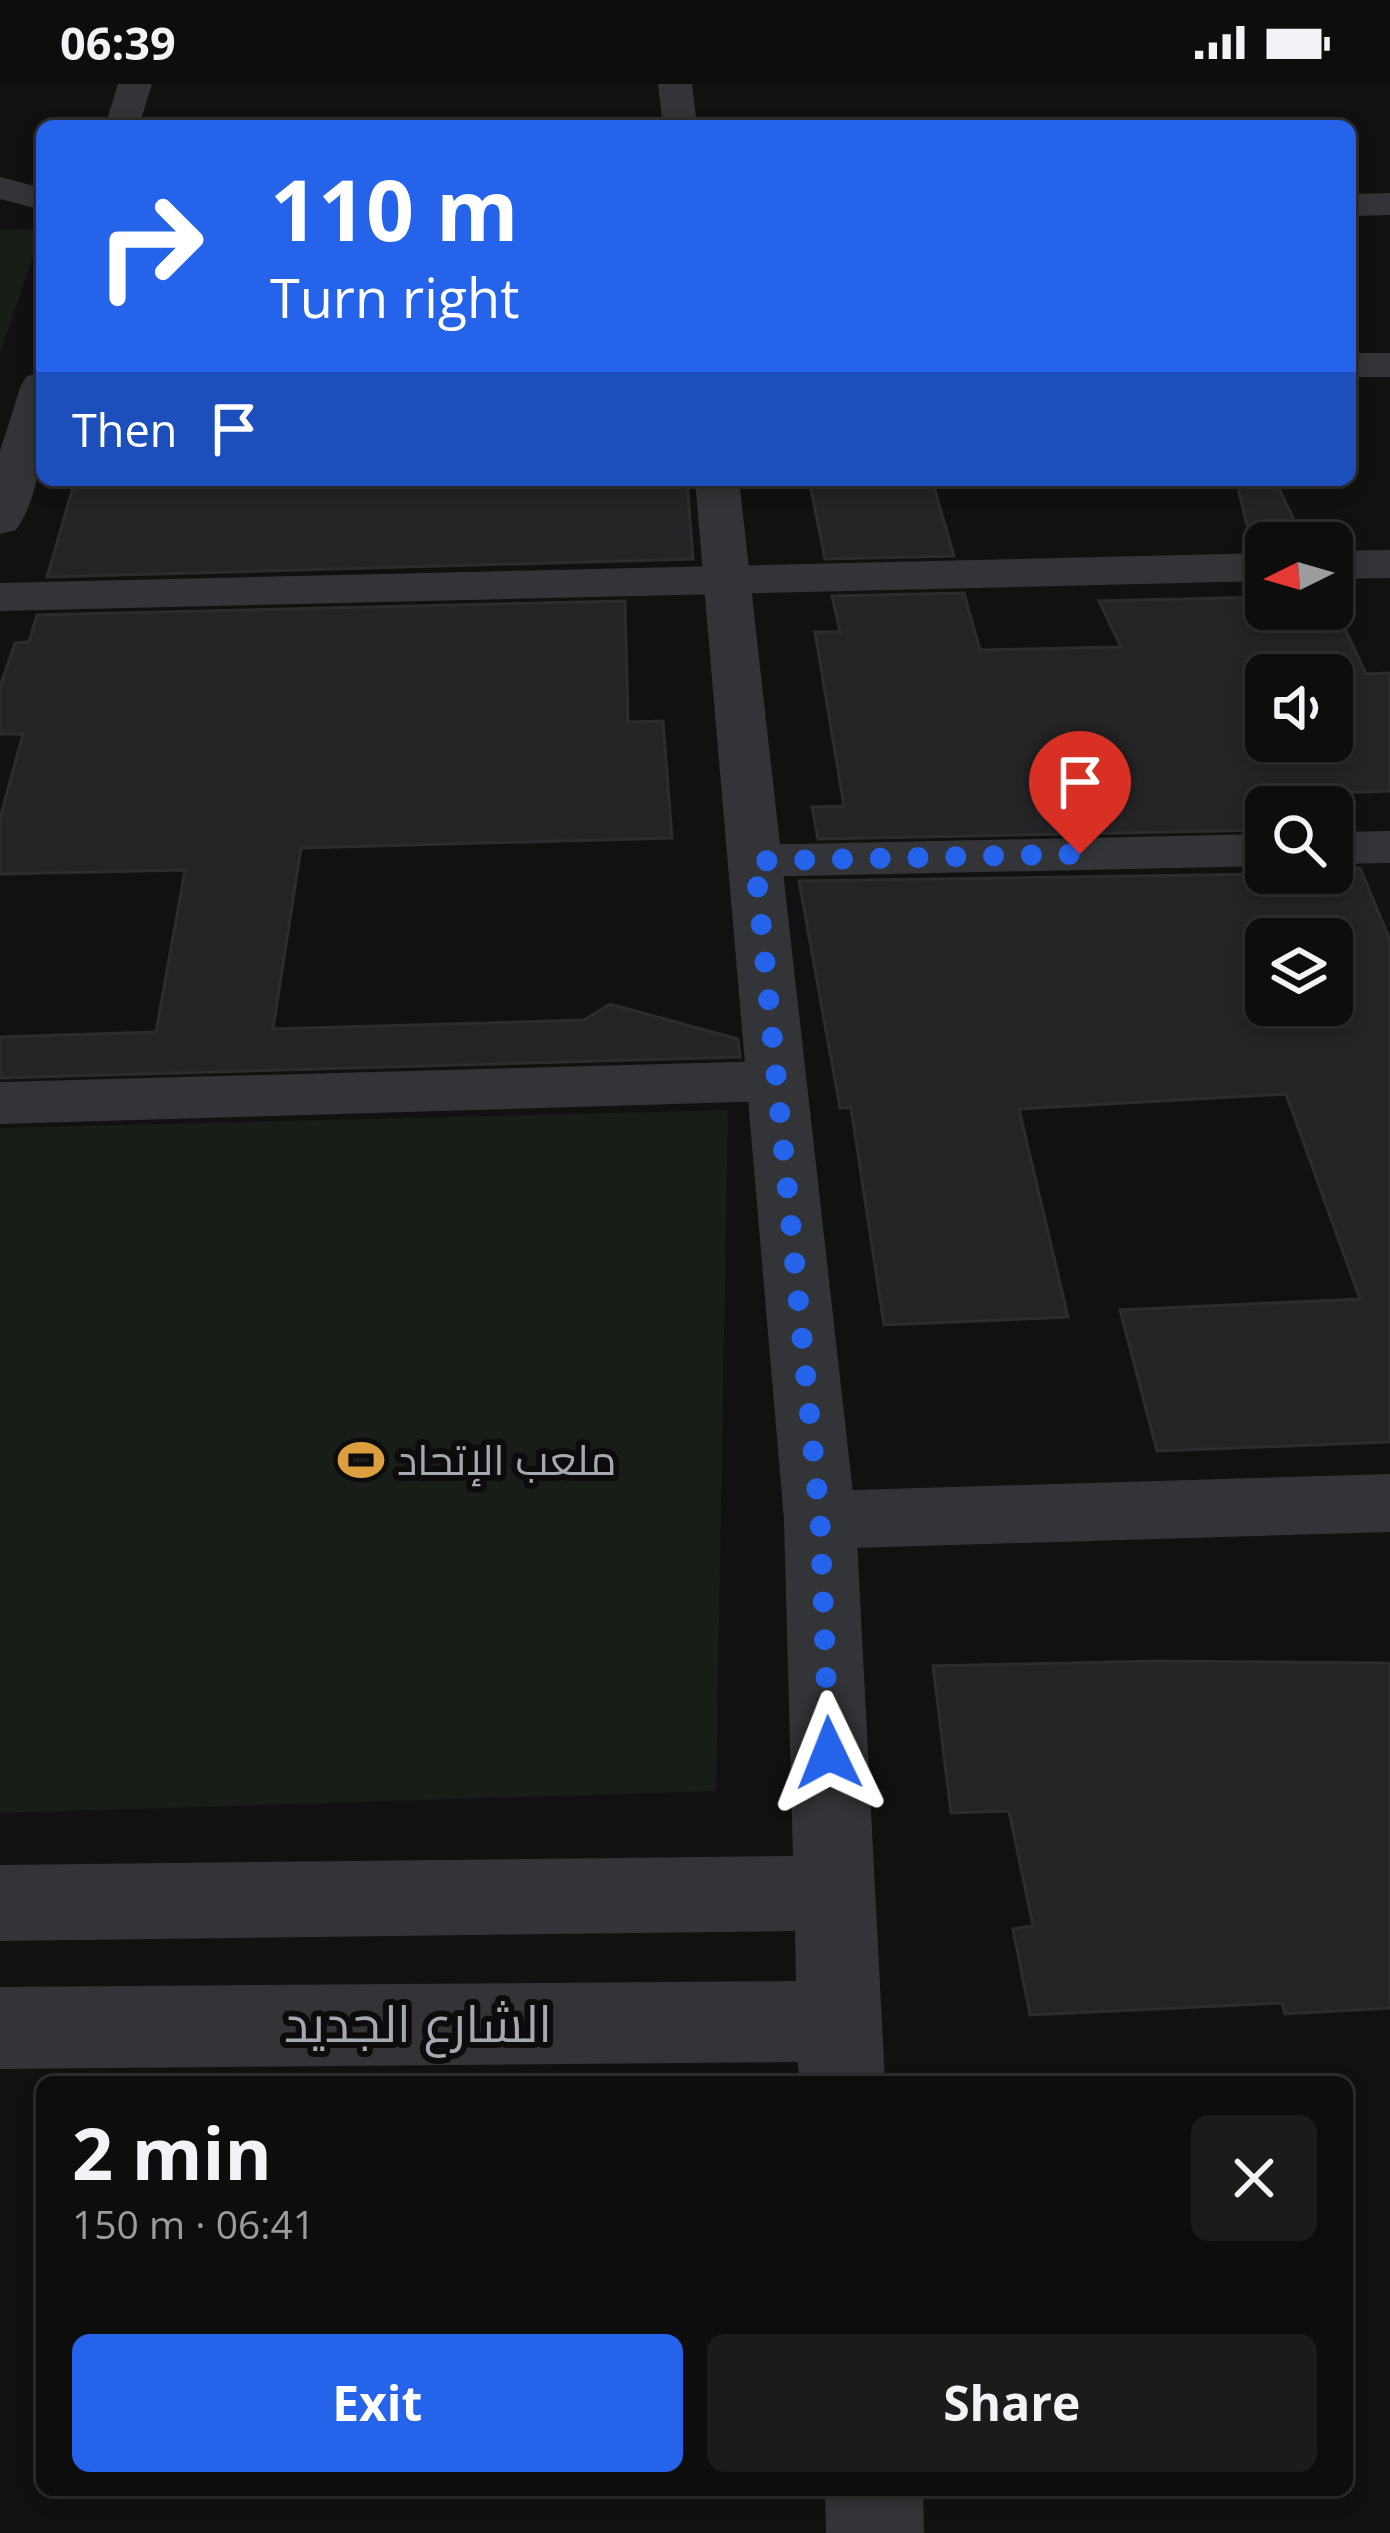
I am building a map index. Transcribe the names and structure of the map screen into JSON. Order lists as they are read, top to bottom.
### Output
{
  "streets": {
    "street": ["الشارع الجديد"]
  },
  "places": {
    "sports": ["ملعب الإتحاد"]
  },
  "north": "left",
  "page": {
    "status": "06:39",
    "turn": ["110 m", "Turn right"],
    "then": "Then",
    "heading": ["2 min", "150 m · 06:41"],
    "buttons": ["Exit", "Share"]
  }
}
